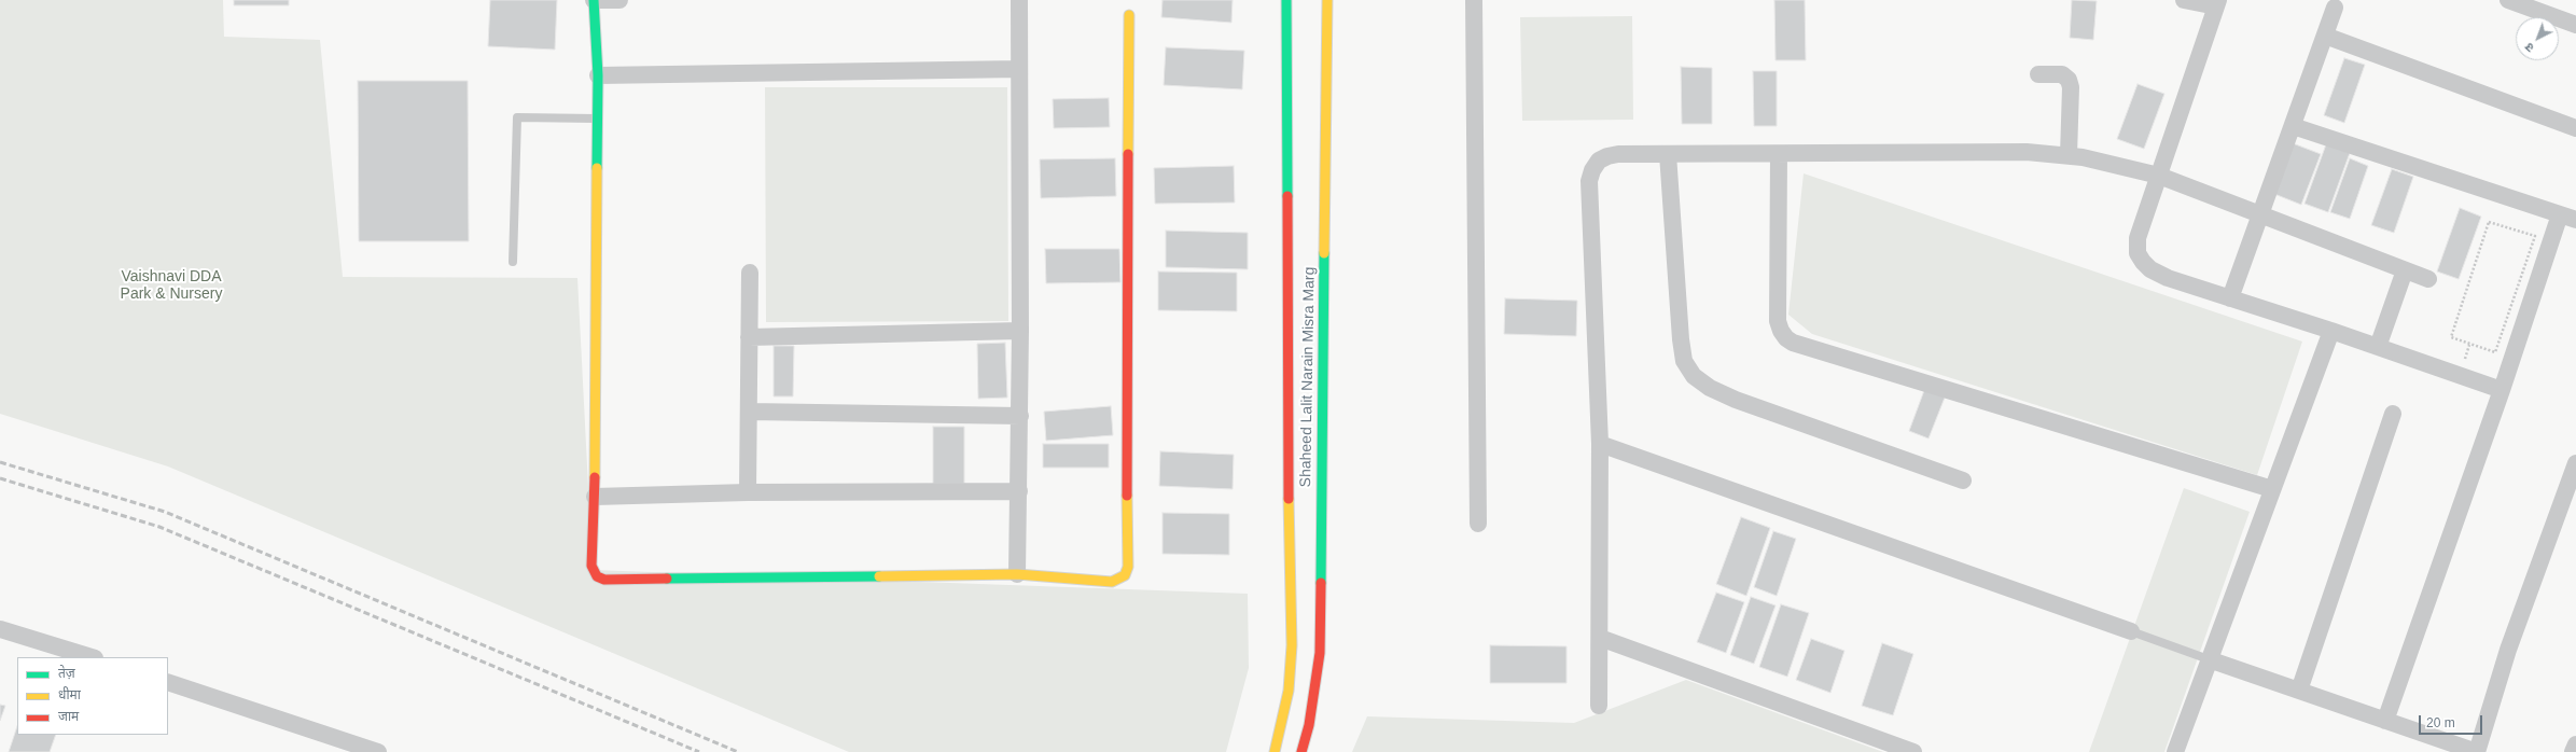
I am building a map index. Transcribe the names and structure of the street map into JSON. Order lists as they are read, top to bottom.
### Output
{
  "streets": {
    "street": ["Shaheed Lalit Narain Misra Marg"]
  },
  "parks": ["Vaishnavi DDA Park & Nursery"],
  "legend": ["तेज़", "धीमा", "जाम"],
  "scale_bar": "20 m",
  "north": "bottom left"
}
